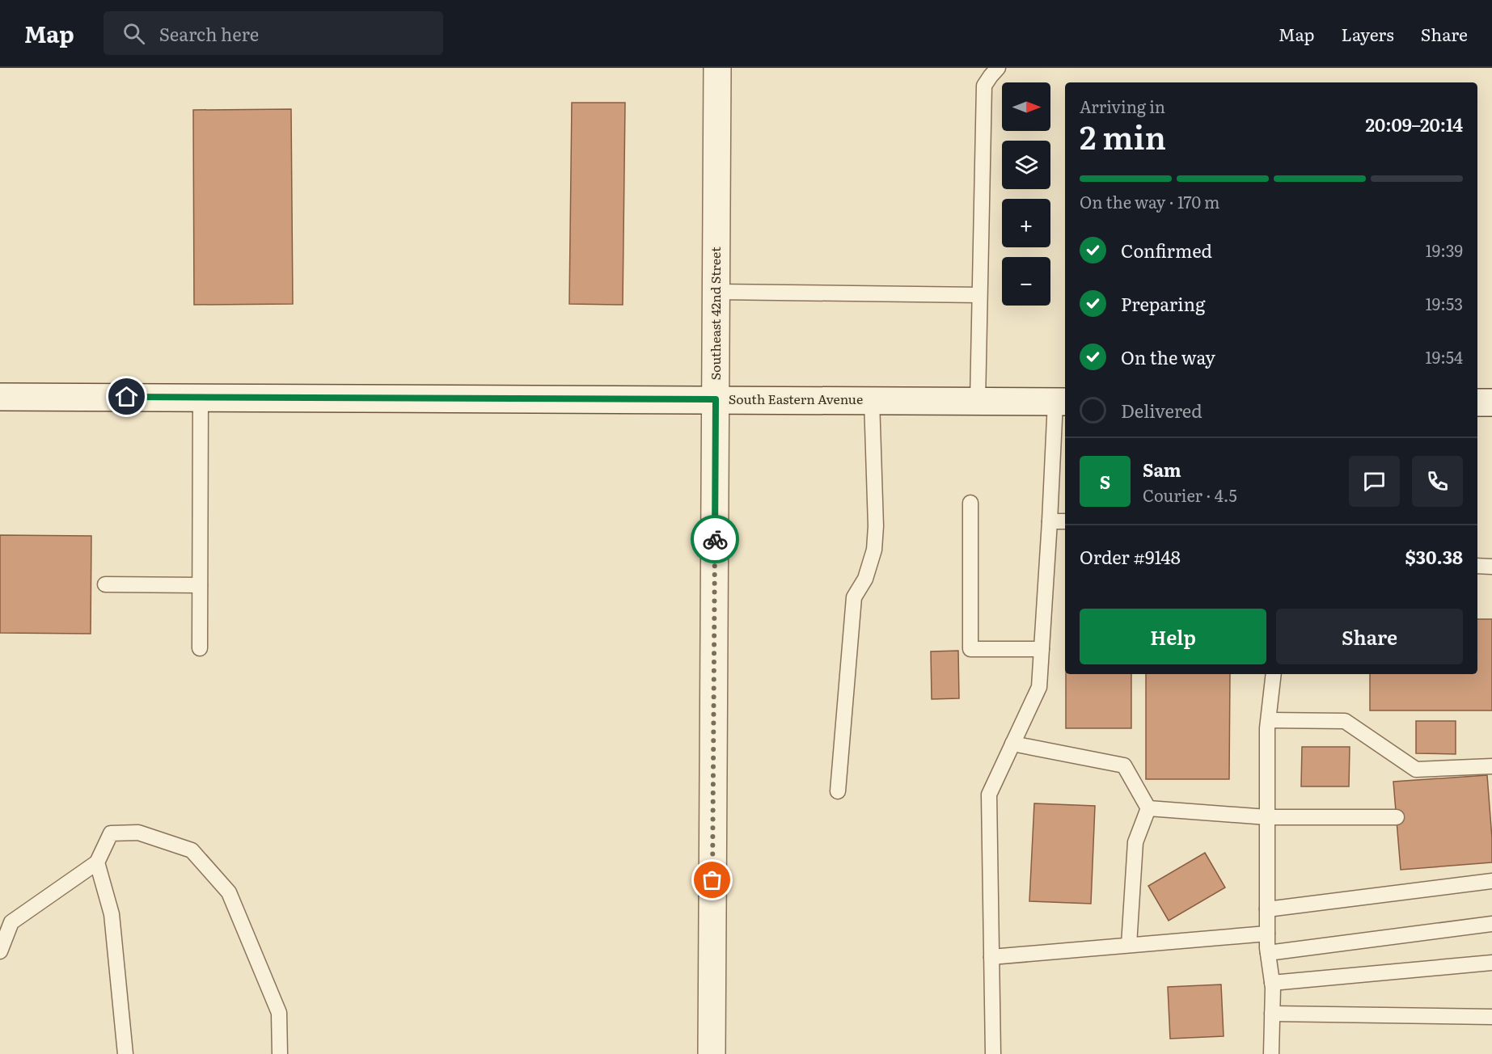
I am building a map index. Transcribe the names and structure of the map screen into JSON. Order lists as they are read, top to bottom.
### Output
{
  "streets": {
    "main road": ["Southeast 42nd Street", "South Eastern Avenue"]
  },
  "crossings": [
    ["Southeast 42nd Street", "South Eastern Avenue"]
  ],
  "north": "right",
  "page": {
    "header": "Map",
    "search": "Search here",
    "nav": ["Map", "Layers", "Share"],
    "map_buttons": ["+", "−"],
    "heading": ["2 min", "Arriving in", "20:09–20:14"],
    "panel": [
      "Sam",
      "Courier · 4.5",
      "Order #9148",
      "$30.38"
    ],
    "bar": "On the way · 170 m",
    "list": [
      ["Confirmed", "19:39"],
      ["Preparing", "19:53"],
      ["On the way", "19:54"],
      "Delivered"
    ],
    "round": "S",
    "buttons": ["Help", "Share"]
  }
}
